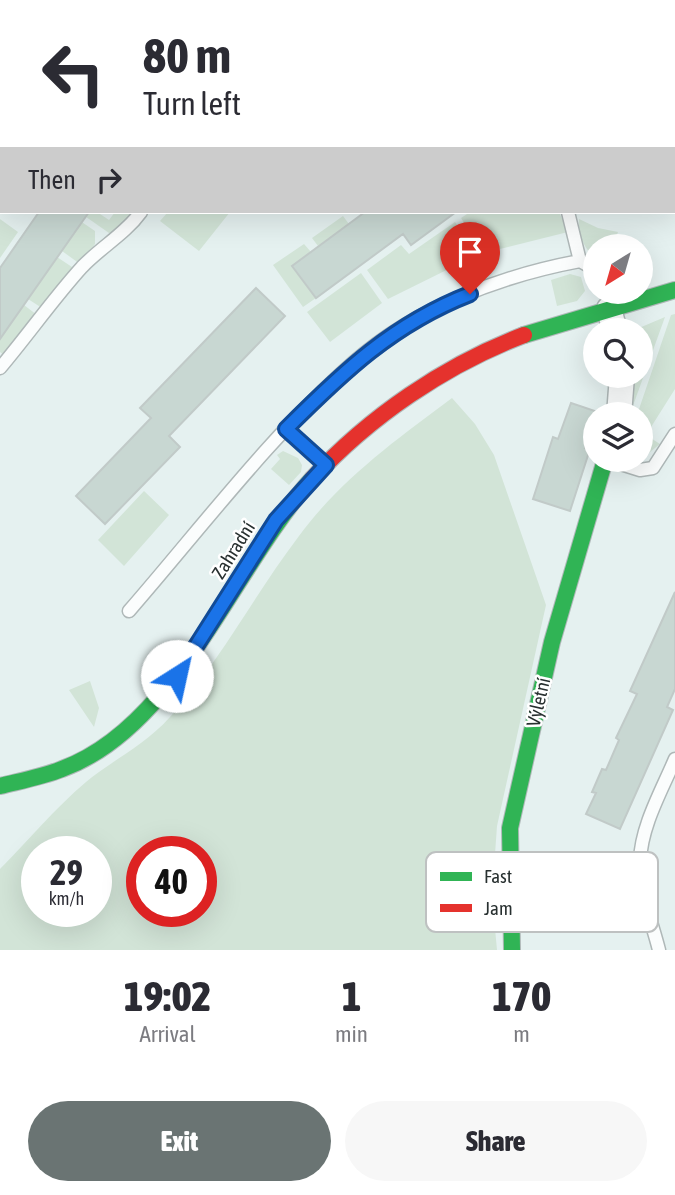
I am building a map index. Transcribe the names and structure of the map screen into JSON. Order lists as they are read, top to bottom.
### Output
{
  "streets": {
    "street": ["Zahradní", "Výletní"]
  },
  "legend": ["Fast", "Jam"],
  "north": "bottom left",
  "page": {
    "turn": ["80 m", "Turn left"],
    "then": "Then",
    "speed": "29 km/h",
    "limit": "40",
    "eta": [
      "19:02",
      "Arrival",
      "1",
      "min",
      "170",
      "m"
    ],
    "buttons": ["Exit", "Share"]
  }
}
